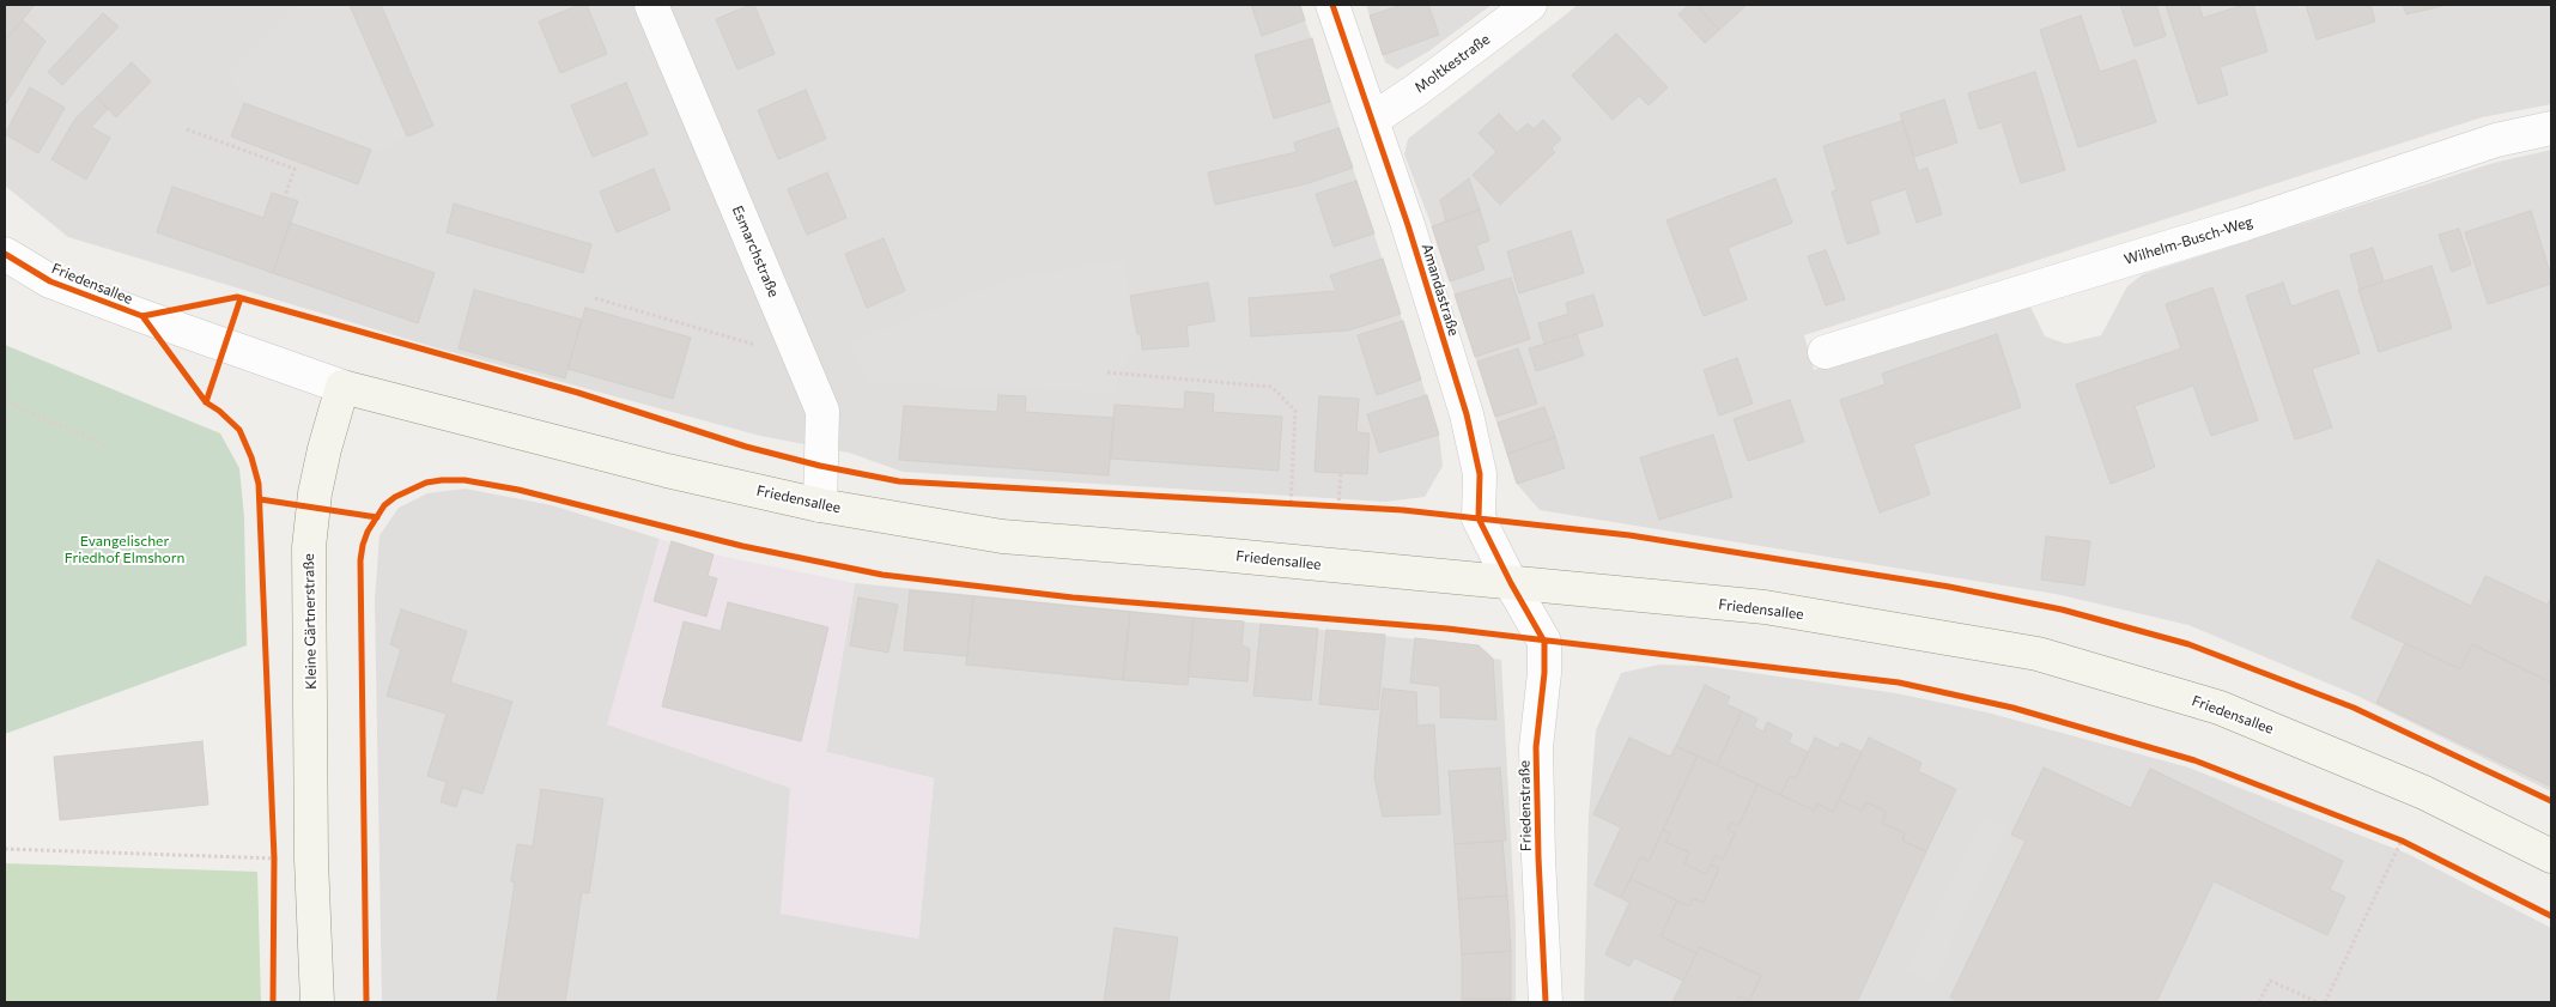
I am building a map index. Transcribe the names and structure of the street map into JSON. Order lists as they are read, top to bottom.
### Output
{
  "streets": {
    "main road": ["Friedensallee", "Kleine Gärtnerstraße"],
    "street": [
      "Moltkestraße",
      "Wilhelm-Busch-Weg",
      "Esmarchstraße",
      "Amandastraße",
      "Friedenstraße"
    ]
  },
  "crossings": [
    ["Moltkestraße", "Amandastraße"],
    ["Esmarchstraße", "Friedensallee"],
    ["Friedensallee", "Amandastraße"],
    ["Friedensallee", "Kleine Gärtnerstraße"],
    ["Friedensallee", "Friedenstraße"],
    ["Amandastraße", "Friedenstraße"]
  ],
  "parks": ["Evangelischer Friedhof Elmshorn"]
}
